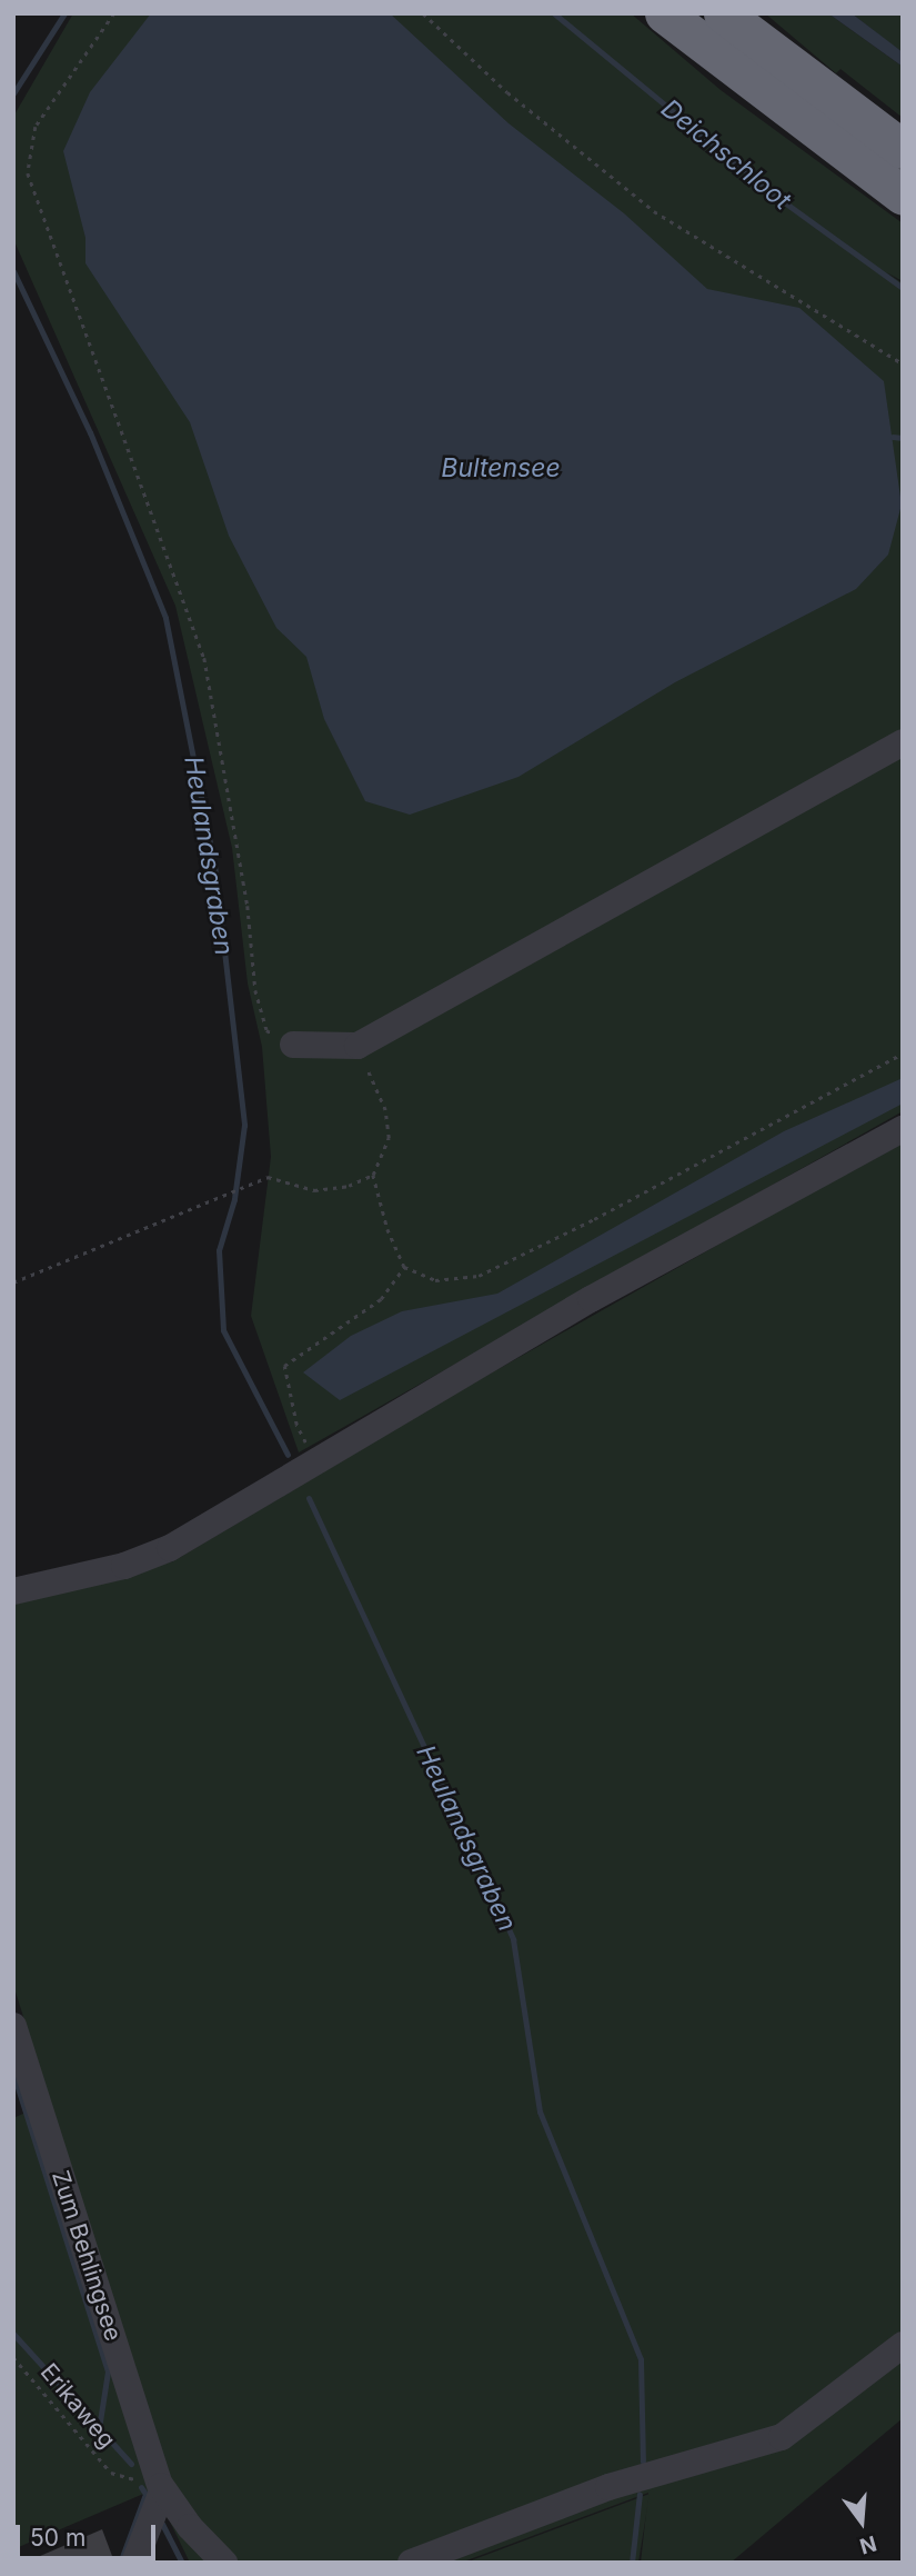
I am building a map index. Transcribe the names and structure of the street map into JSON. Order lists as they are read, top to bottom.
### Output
{
  "streets": {
    "street": ["Zum Behlingsee"],
    "path": ["Erikaweg"]
  },
  "crossings": [
    ["Zum Behlingsee", "Erikaweg"]
  ],
  "water": ["Deichschloot", "Bultensee", "Heulandsgraben"],
  "scale_bar": "50 m",
  "north": "bottom"
}
